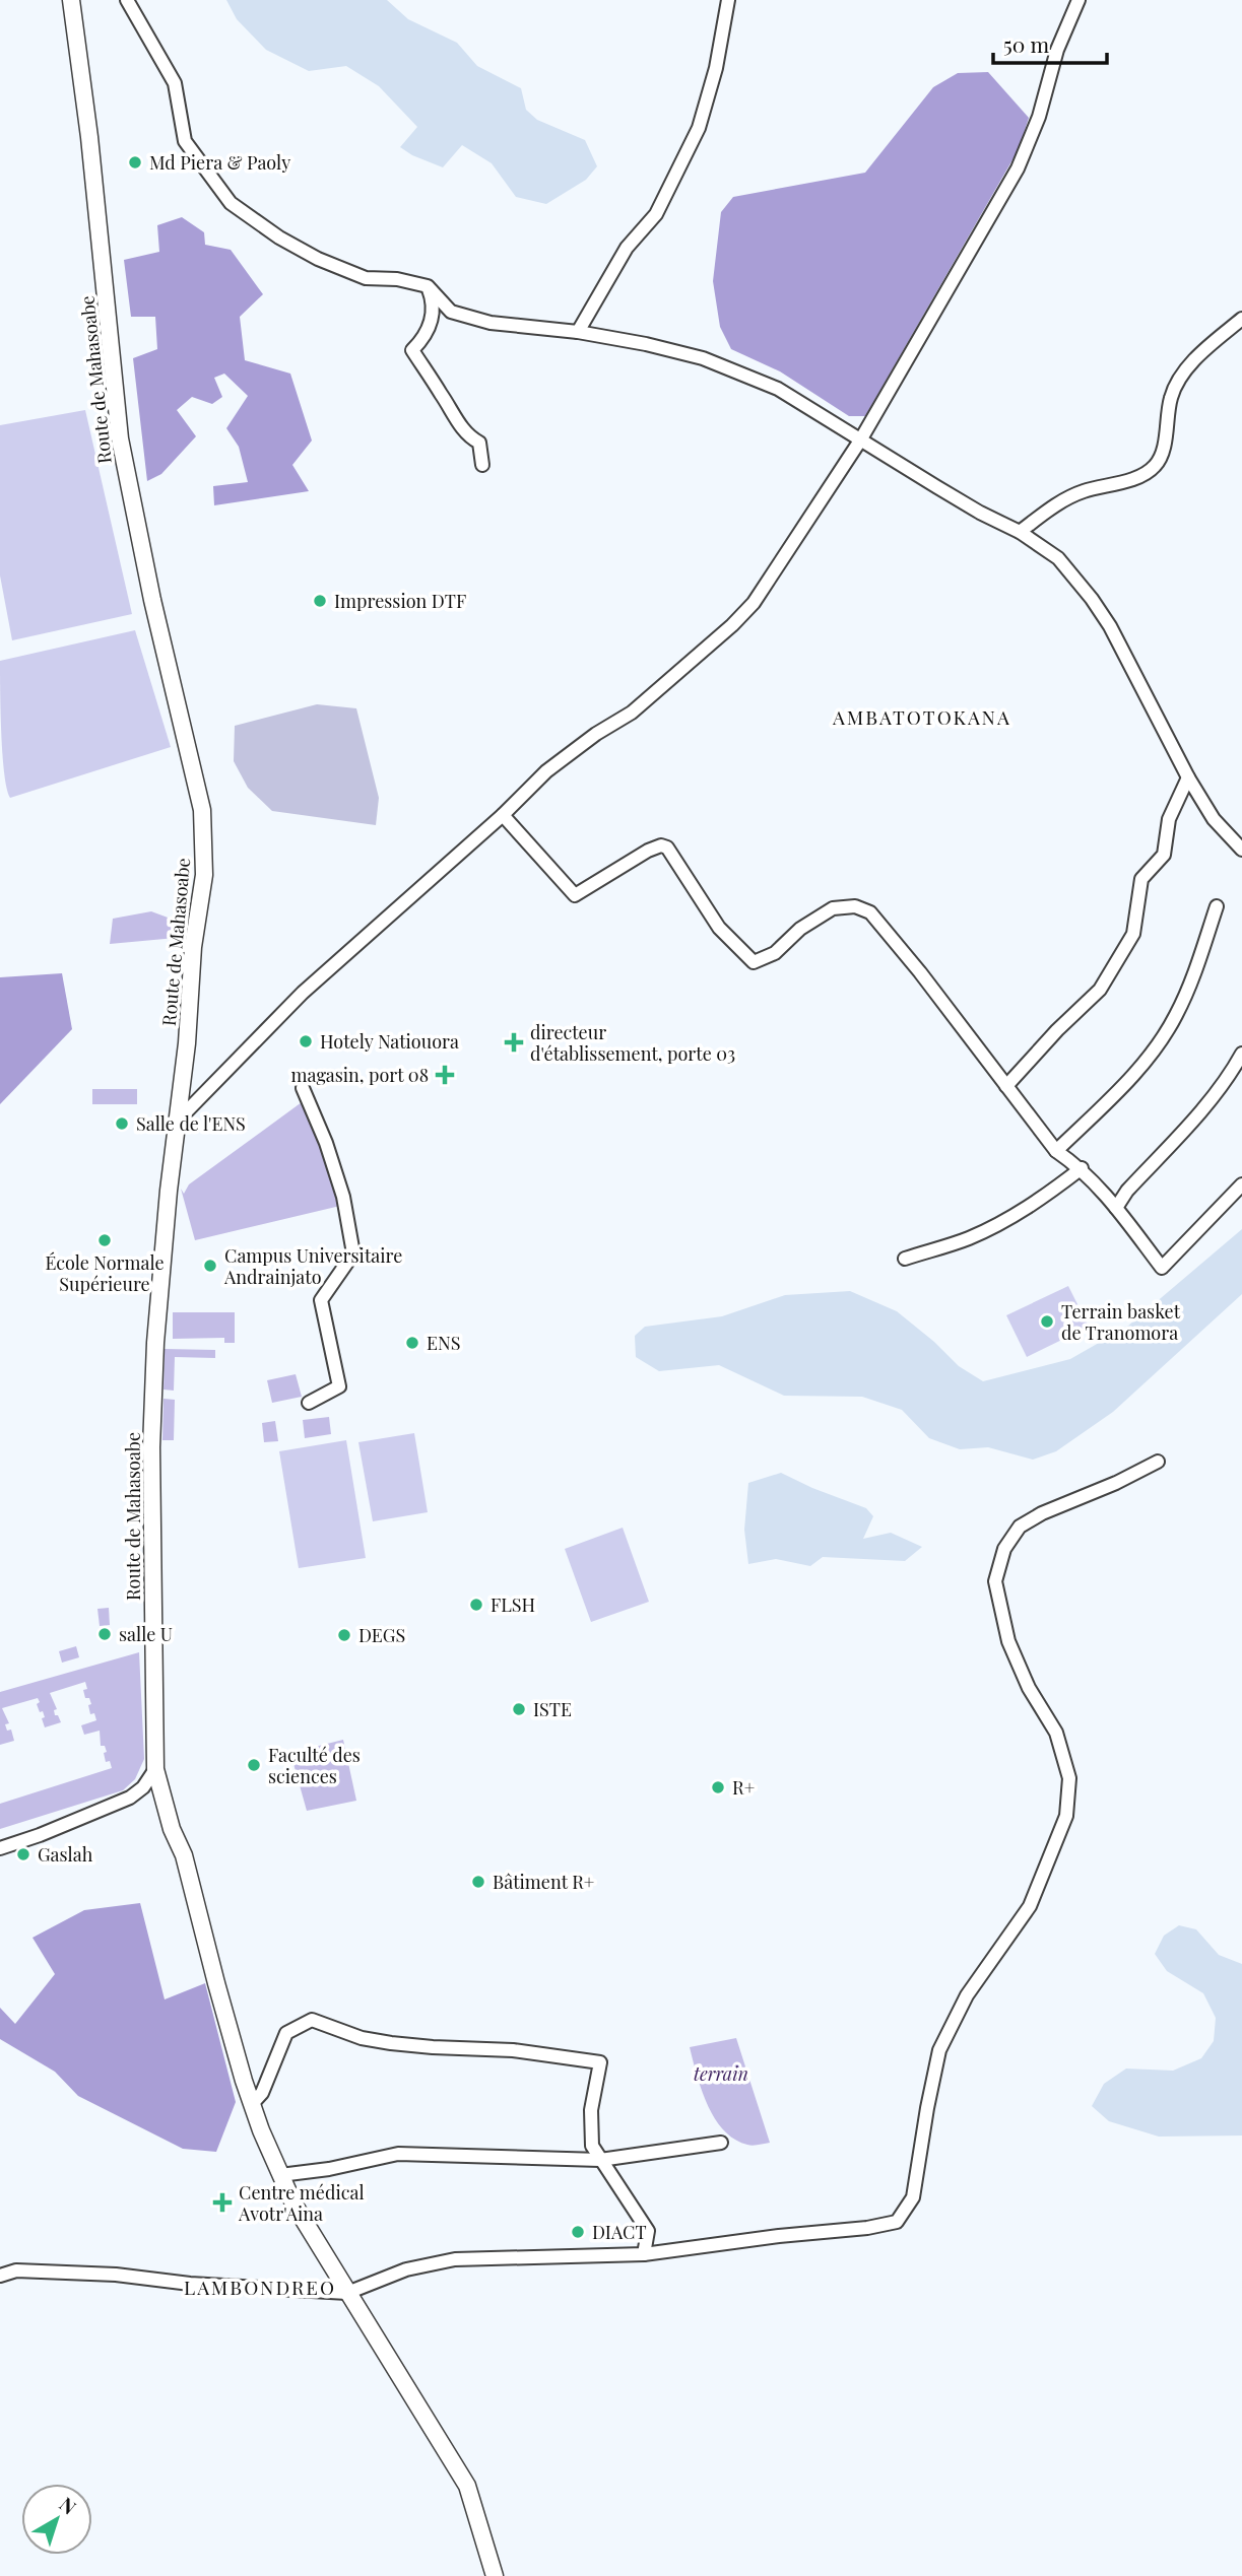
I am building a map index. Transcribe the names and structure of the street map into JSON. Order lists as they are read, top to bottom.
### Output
{
  "streets": {
    "street": ["Route de Mahasoabe"]
  },
  "districts": ["AMBATOTOKANA", "LAMBONDREO"],
  "parks": ["terrain"],
  "places": {
    "other": [
      "Md Piera & Paoly",
      "Impression DTF",
      "Hotely Natiouora",
      "Salle de l'ENS",
      "École Normale Supérieure",
      "Campus Universitaire Andrainjato",
      "Terrain basket de Tranomora",
      "ENS",
      "FLSH",
      "salle U",
      "DEGS",
      "ISTE",
      "Faculté des sciences",
      "R+",
      "Gaslah",
      "Bâtiment R+",
      "DIACT"
    ],
    "health": ["directeur d'établissement, porte 03", "magasin, port 08", "Centre médical Avotr'Aina"]
  },
  "scale_bar": "50 m",
  "north": "top right"
}
